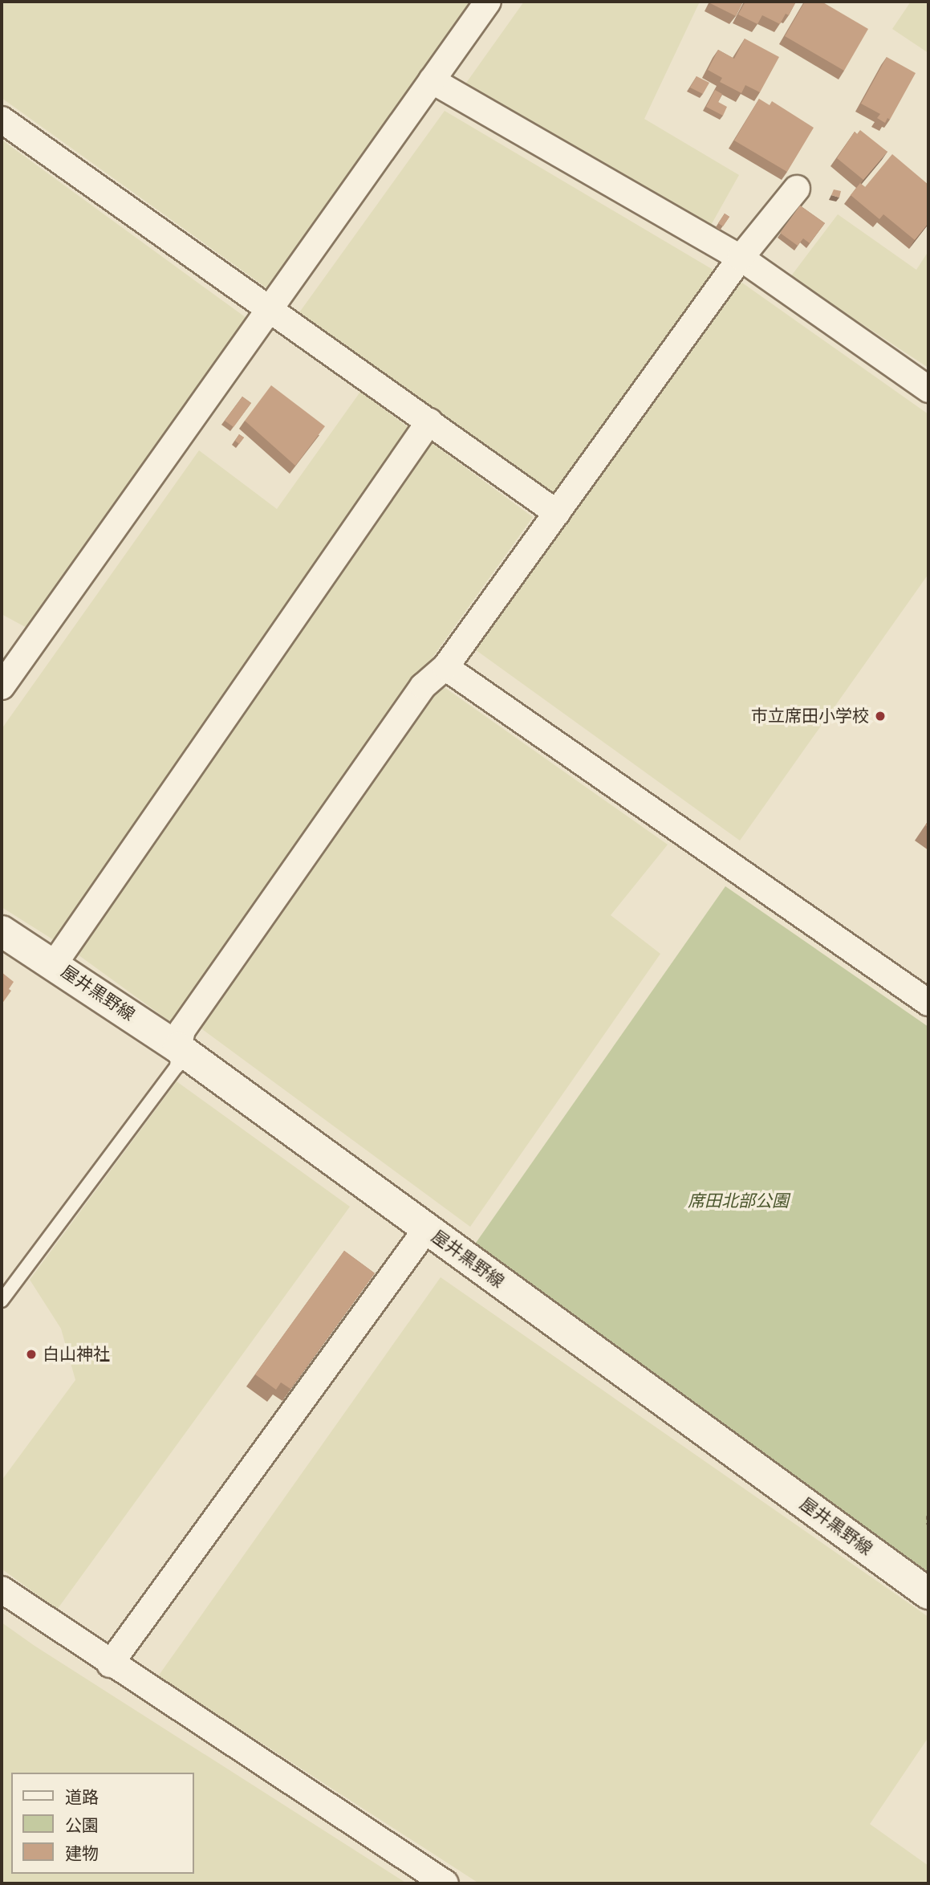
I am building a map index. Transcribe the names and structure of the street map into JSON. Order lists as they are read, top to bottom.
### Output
{
  "streets": {
    "main road": ["屋井黒野線"]
  },
  "parks": ["席田北部公園"],
  "places": ["市立席田小学校", "白山神社"],
  "legend": ["道路", "公園", "建物"]
}
